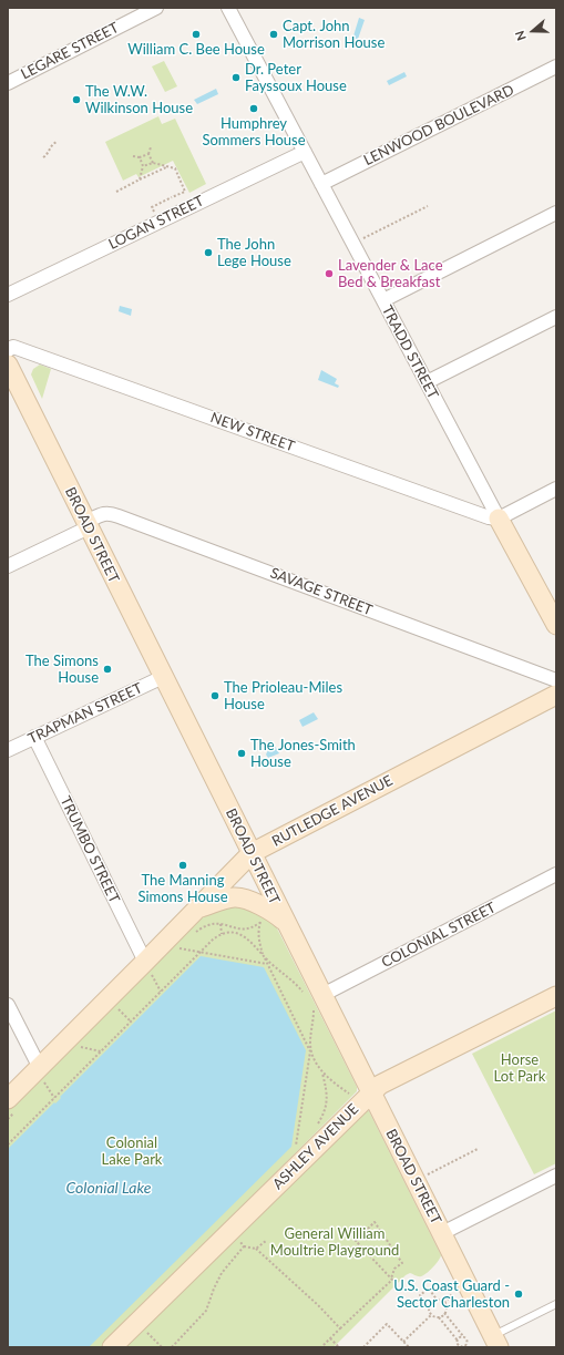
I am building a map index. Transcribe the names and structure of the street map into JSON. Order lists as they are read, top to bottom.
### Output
{
  "streets": {
    "street": [
      "LEGARE STREET",
      "LENWOOD BOULEVARD",
      "LOGAN STREET",
      "TRADD STREET",
      "NEW STREET",
      "BROAD STREET",
      "SAVAGE STREET",
      "TRAPMAN STREET",
      "RUTLEDGE AVENUE",
      "TRUMBO STREET",
      "COLONIAL STREET",
      "ASHLEY AVENUE"
    ]
  },
  "crossings": [
    ["LENWOOD BOULEVARD", "TRADD STREET"],
    ["LOGAN STREET", "TRADD STREET"],
    ["TRADD STREET", "NEW STREET"],
    ["BROAD STREET", "SAVAGE STREET"],
    ["BROAD STREET", "TRAPMAN STREET"],
    ["BROAD STREET", "RUTLEDGE AVENUE"],
    ["BROAD STREET", "COLONIAL STREET"],
    ["BROAD STREET", "ASHLEY AVENUE"],
    ["TRAPMAN STREET", "TRUMBO STREET"],
    ["RUTLEDGE AVENUE", "TRUMBO STREET"]
  ],
  "water": ["Colonial Lake"],
  "parks": ["Horse Lot Park", "Colonial Lake Park", "General William Moultrie Playground"],
  "places": [
    "William C. Bee House",
    "Capt. John Morrison House",
    "Dr. Peter Fayssoux House",
    "The W.W. Wilkinson House",
    "Humphrey Sommers House",
    "The John Lege House",
    "Lavender & Lace Bed & Breakfast",
    "The Simons House",
    "The Prioleau-Miles House",
    "The Jones-Smith House",
    "The Manning Simons House",
    "U.S. Coast Guard - Sector Charleston"
  ],
  "north": "left"
}
